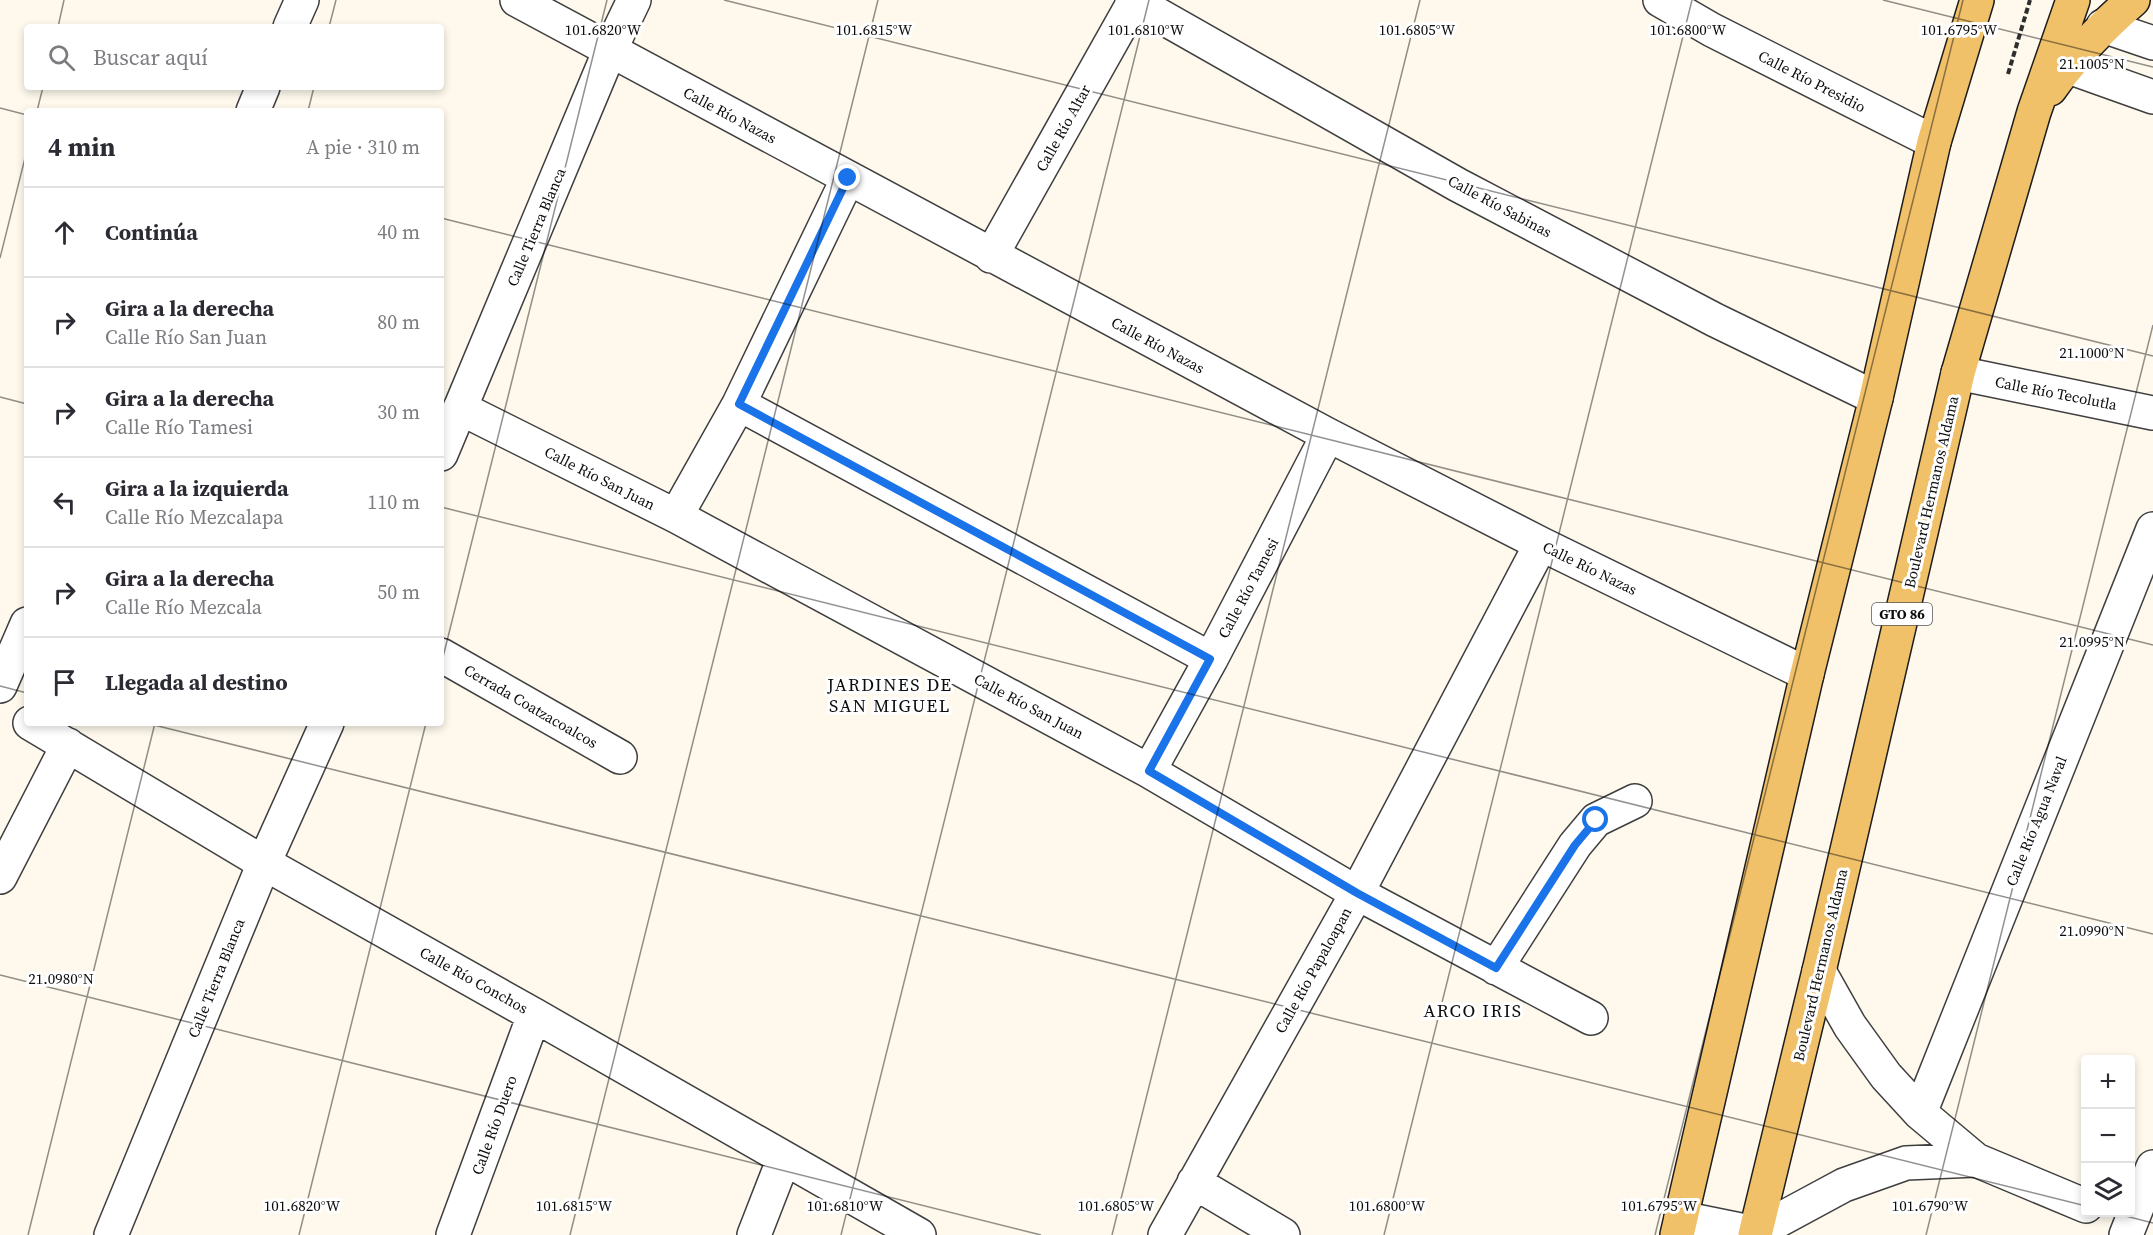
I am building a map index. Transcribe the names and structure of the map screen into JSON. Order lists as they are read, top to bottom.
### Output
{
  "streets": {
    "main road": ["Boulevard Hermanos Aldama", "GTO 86"],
    "street": [
      "Calle Río Presidio",
      "Calle Río Nazas",
      "Calle Río Altar",
      "Calle Río Sabinas",
      "Calle Tierra Blanca",
      "Calle Río Tecolutla",
      "Calle Río San Juan",
      "Calle Río Tamesi",
      "Cerrada Coatzacoalcos",
      "Calle Río Agua Naval",
      "Calle Río Papaloapan",
      "Calle Río Conchos",
      "Calle Río Duero"
    ]
  },
  "crossings": [
    ["Calle Río Nazas", "Calle Río Altar"],
    ["Calle Río Nazas", "Calle Tierra Blanca"],
    ["Calle Río Nazas", "Calle Río Tamesi"],
    ["Calle Río Nazas", "Calle Río Papaloapan"],
    ["Calle Río Altar", "Calle Río Sabinas"],
    ["Calle Tierra Blanca", "Calle Río San Juan"],
    ["Calle Tierra Blanca", "Calle Río Conchos"],
    ["Calle Río Tecolutla", "Boulevard Hermanos Aldama"],
    ["Calle Río San Juan", "Calle Río Tamesi"],
    ["Calle Río San Juan", "Calle Río Papaloapan"],
    ["Calle Río Conchos", "Calle Río Duero"]
  ],
  "districts": ["JARDINES DE SAN MIGUEL", "ARCO IRIS"],
  "page": {
    "search": "Buscar aquí",
    "heading": ["4 min", "A pie · 310 m"],
    "list": [
      ["Continúa", "40 m"],
      ["Gira a la derecha", "Calle Río San Juan", "80 m"],
      ["Gira a la derecha", "Calle Río Tamesi", "30 m"],
      ["Gira a la izquierda", "Calle Río Mezcalapa", "110 m"],
      ["Gira a la derecha", "Calle Río Mezcala", "50 m"],
      "Llegada al destino"
    ],
    "map_buttons": ["+", "−"]
  },
  "coordinates": [
    "101.6820°W",
    "101.6815°W",
    "101.6810°W",
    "101.6805°W",
    "101.6800°W",
    "101.6795°W",
    "21.1005°N",
    "21.1000°N",
    "21.0995°N",
    "21.0990°N",
    "21.0980°N",
    "101.6790°W"
  ]
}
